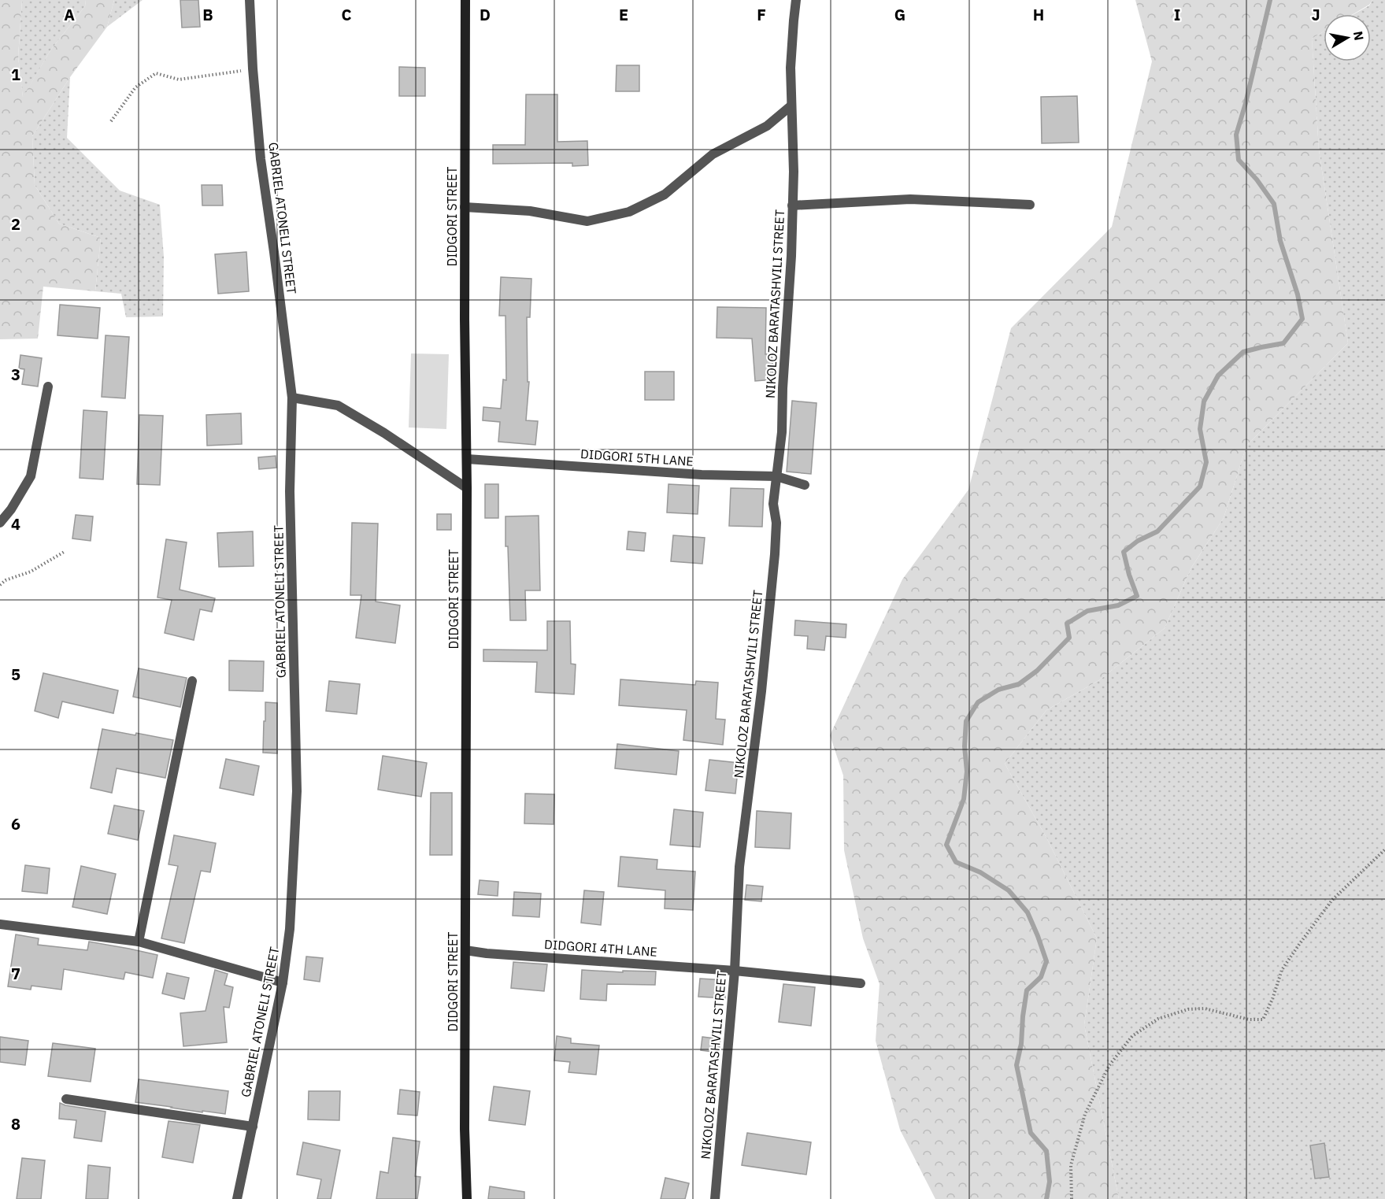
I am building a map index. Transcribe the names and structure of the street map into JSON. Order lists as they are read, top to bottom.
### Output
{
  "streets": {
    "street": [
      "DIDGORI STREET",
      "GABRIEL ATONELI STREET",
      "NIKOLOZ BARATASHVILI STREET",
      "DIDGORI 5TH LANE",
      "DIDGORI 4TH LANE"
    ]
  },
  "crossings": [
    ["DIDGORI STREET", "DIDGORI 5TH LANE"],
    ["DIDGORI STREET", "DIDGORI 4TH LANE"],
    ["NIKOLOZ BARATASHVILI STREET", "DIDGORI 5TH LANE"],
    ["NIKOLOZ BARATASHVILI STREET", "DIDGORI 4TH LANE"]
  ],
  "north": "right",
  "grid": {
    "columns": [
      "A",
      "B",
      "C",
      "D",
      "E",
      "F",
      "G",
      "H",
      "I",
      "J"
    ],
    "rows": [
      "1",
      "2",
      "3",
      "4",
      "5",
      "6",
      "7",
      "8"
    ]
  }
}
